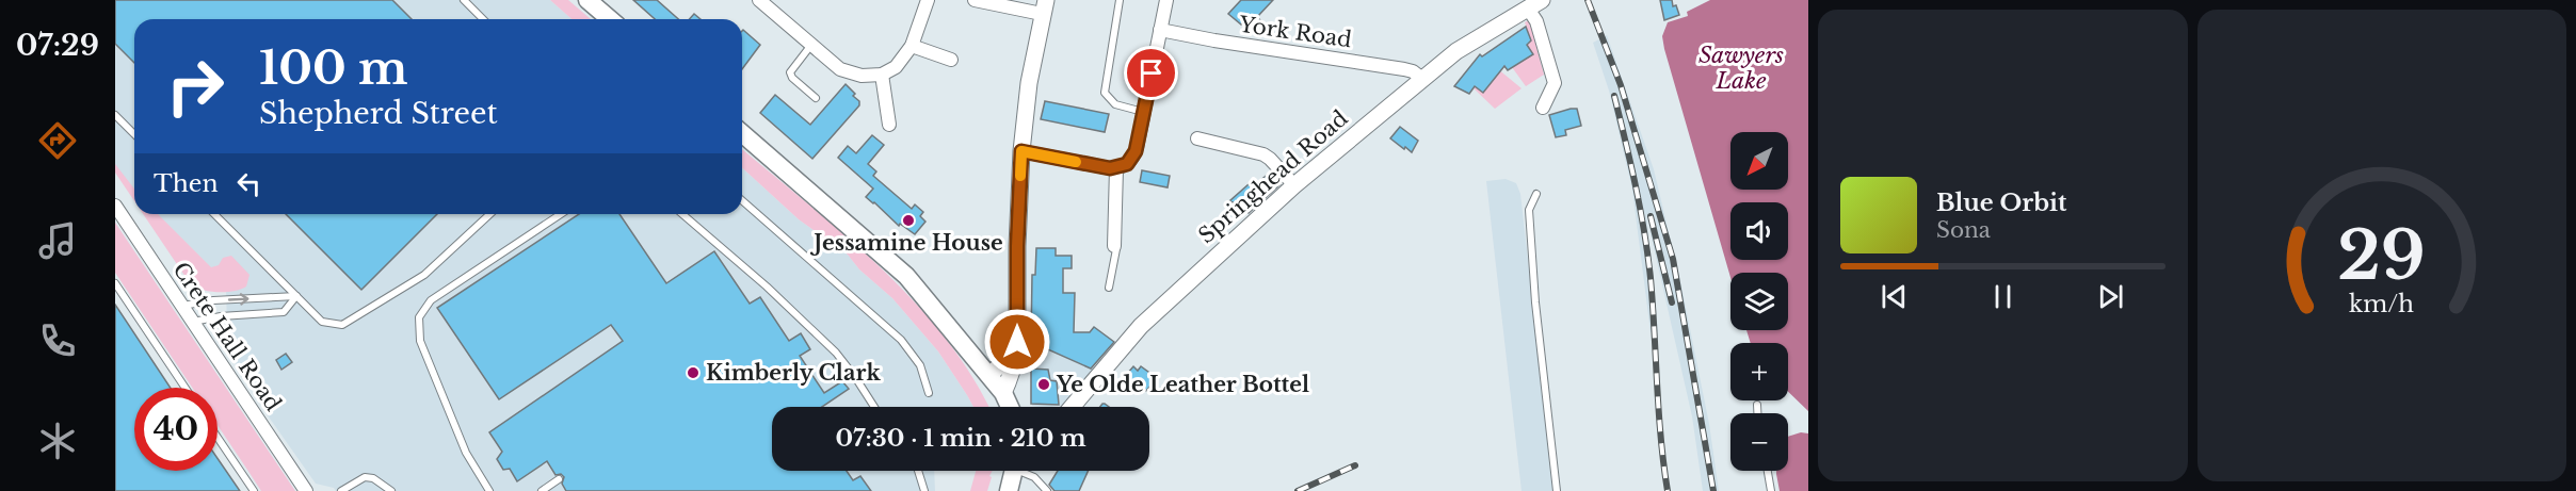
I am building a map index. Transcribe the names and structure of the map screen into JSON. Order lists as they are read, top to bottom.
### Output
{
  "streets": {
    "street": ["York Road", "Springhead Road", "Crete Hall Road"]
  },
  "crossings": [
    ["York Road", "Springhead Road"]
  ],
  "water": ["Sawyers Lake"],
  "places": ["Jessamine House", "Kimberly Clark", "Ye Olde Leather Bottel"],
  "north": "bottom left",
  "page": {
    "tabs": "07:29",
    "turn": ["100 m", "Shepherd Street"],
    "map_buttons": ["+", "−"],
    "then": "Then",
    "song": ["Blue Orbit", "Sona"],
    "limit": "40",
    "trip": "07:30 · 1 min · 210 m",
    "gauge": ["29", "km/h"]
  }
}
